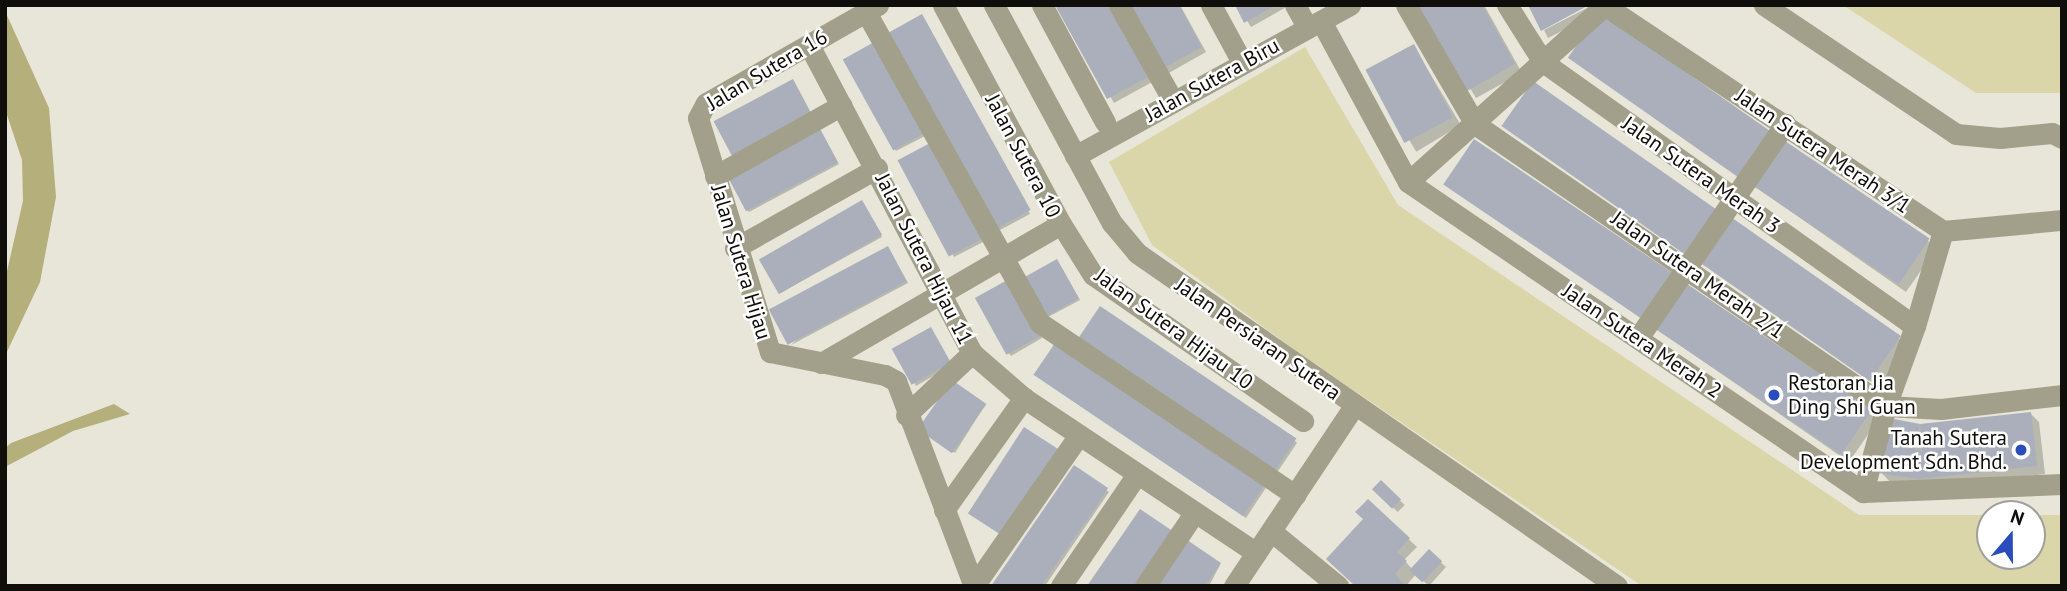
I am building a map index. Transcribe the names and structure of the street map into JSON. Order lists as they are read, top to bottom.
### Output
{
  "streets": {
    "street": [
      "Jalan Sutera 16",
      "Jalan Sutera Biru",
      "Jalan Sutera Merah 3/1",
      "Jalan Sutera 10",
      "Jalan Sutera Merah 3",
      "Jalan Sutera Hijau 11",
      "Jalan Sutera Hijau",
      "Jalan Sutera Merah 2/1",
      "Jalan Sutera Hijau 10",
      "Jalan Persiaran Sutera",
      "Jalan Sutera Merah 2"
    ]
  },
  "crossings": [
    ["Jalan Sutera 16", "Jalan Sutera Hijau 11"],
    ["Jalan Sutera 16", "Jalan Sutera Hijau"],
    ["Jalan Sutera Biru", "Jalan Persiaran Sutera"],
    ["Jalan Sutera Biru", "Jalan Sutera Merah 2"],
    ["Jalan Sutera 10", "Jalan Sutera Hijau 11"],
    ["Jalan Sutera 10", "Jalan Sutera Hijau"],
    ["Jalan Sutera 10", "Jalan Sutera Hijau 10"]
  ],
  "places": ["Restoran Jia Ding Shi Guan", "Tanah Sutera Development Sdn. Bhd."],
  "north": "top"
}
